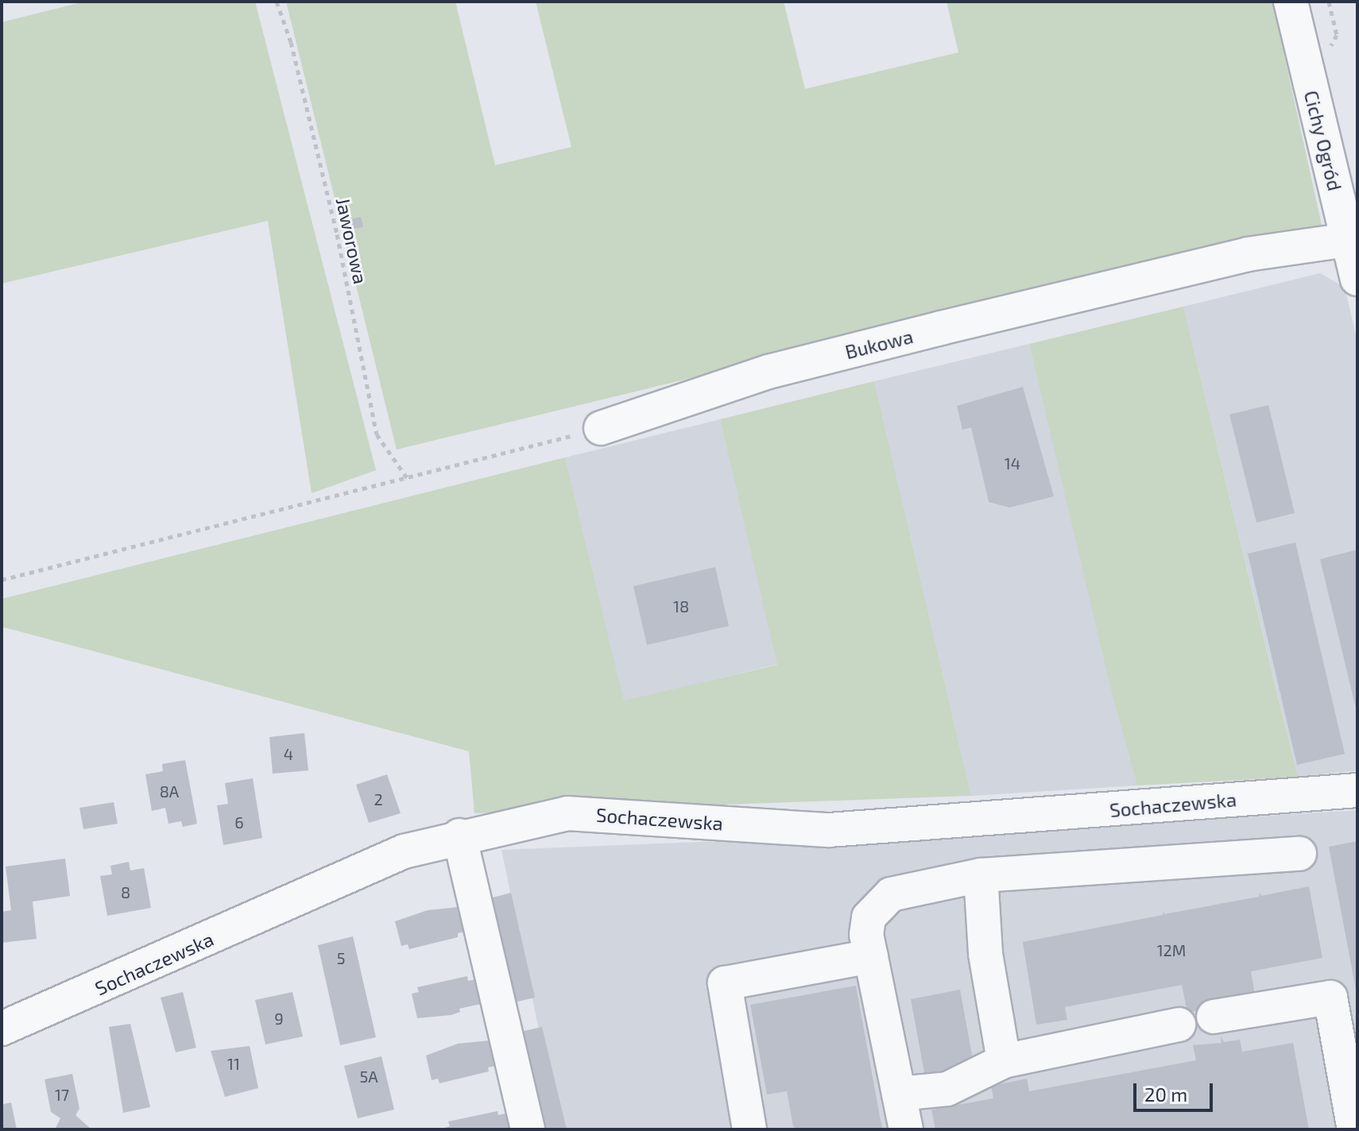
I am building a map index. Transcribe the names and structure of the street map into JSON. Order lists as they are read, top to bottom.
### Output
{
  "streets": {
    "street": ["Cichy Ogród", "Bukowa", "Sochaczewska"],
    "path": ["Jaworowa"]
  },
  "crossings": [
    ["Cichy Ogród", "Bukowa"]
  ],
  "house_numbers": [
    "14",
    "18",
    "4",
    "8A",
    "2",
    "6",
    "8",
    "12M",
    "5",
    "9",
    "11",
    "5A",
    "17"
  ],
  "scale_bar": "20 m"
}
